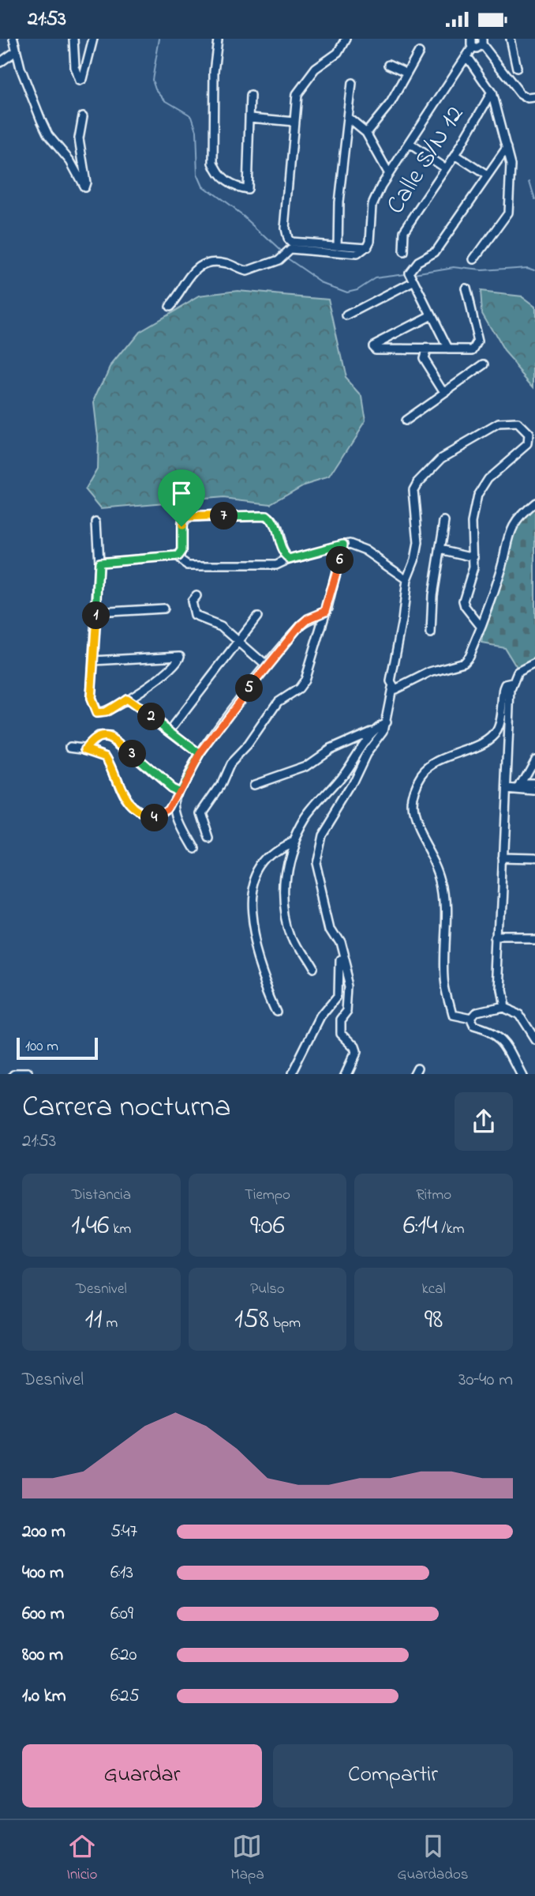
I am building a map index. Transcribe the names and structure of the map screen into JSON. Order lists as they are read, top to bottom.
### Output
{
  "streets": {
    "street": ["Calle S/N 12"]
  },
  "scale_bar": "100 m",
  "page": {
    "status": "21:53",
    "pins": [
      "7",
      "6",
      "1",
      "5",
      "2",
      "3",
      "4"
    ],
    "scale": "100 m",
    "heading": ["Carrera nocturna", "21:53"],
    "stats": [
      ["Distancia", "1.46 km"],
      ["Tiempo", "9:06"],
      ["Ritmo", "6:14 /km"],
      ["Desnivel", "11 m"],
      ["Pulso", "158 bpm"],
      ["kcal", "98"]
    ],
    "chart": ["Desnivel", "30–40 m"],
    "list": [
      {
        "name": "200 m",
        "note": "5:47"
      },
      {
        "name": "400 m",
        "note": "6:13"
      },
      {
        "name": "600 m",
        "note": "6:09"
      },
      {
        "name": "800 m",
        "note": "6:20"
      },
      {
        "name": "1.0 km",
        "note": "6:25"
      }
    ],
    "buttons": ["Guardar", "Compartir"],
    "tabs": ["Inicio", "Mapa", "Guardados"]
  }
}
